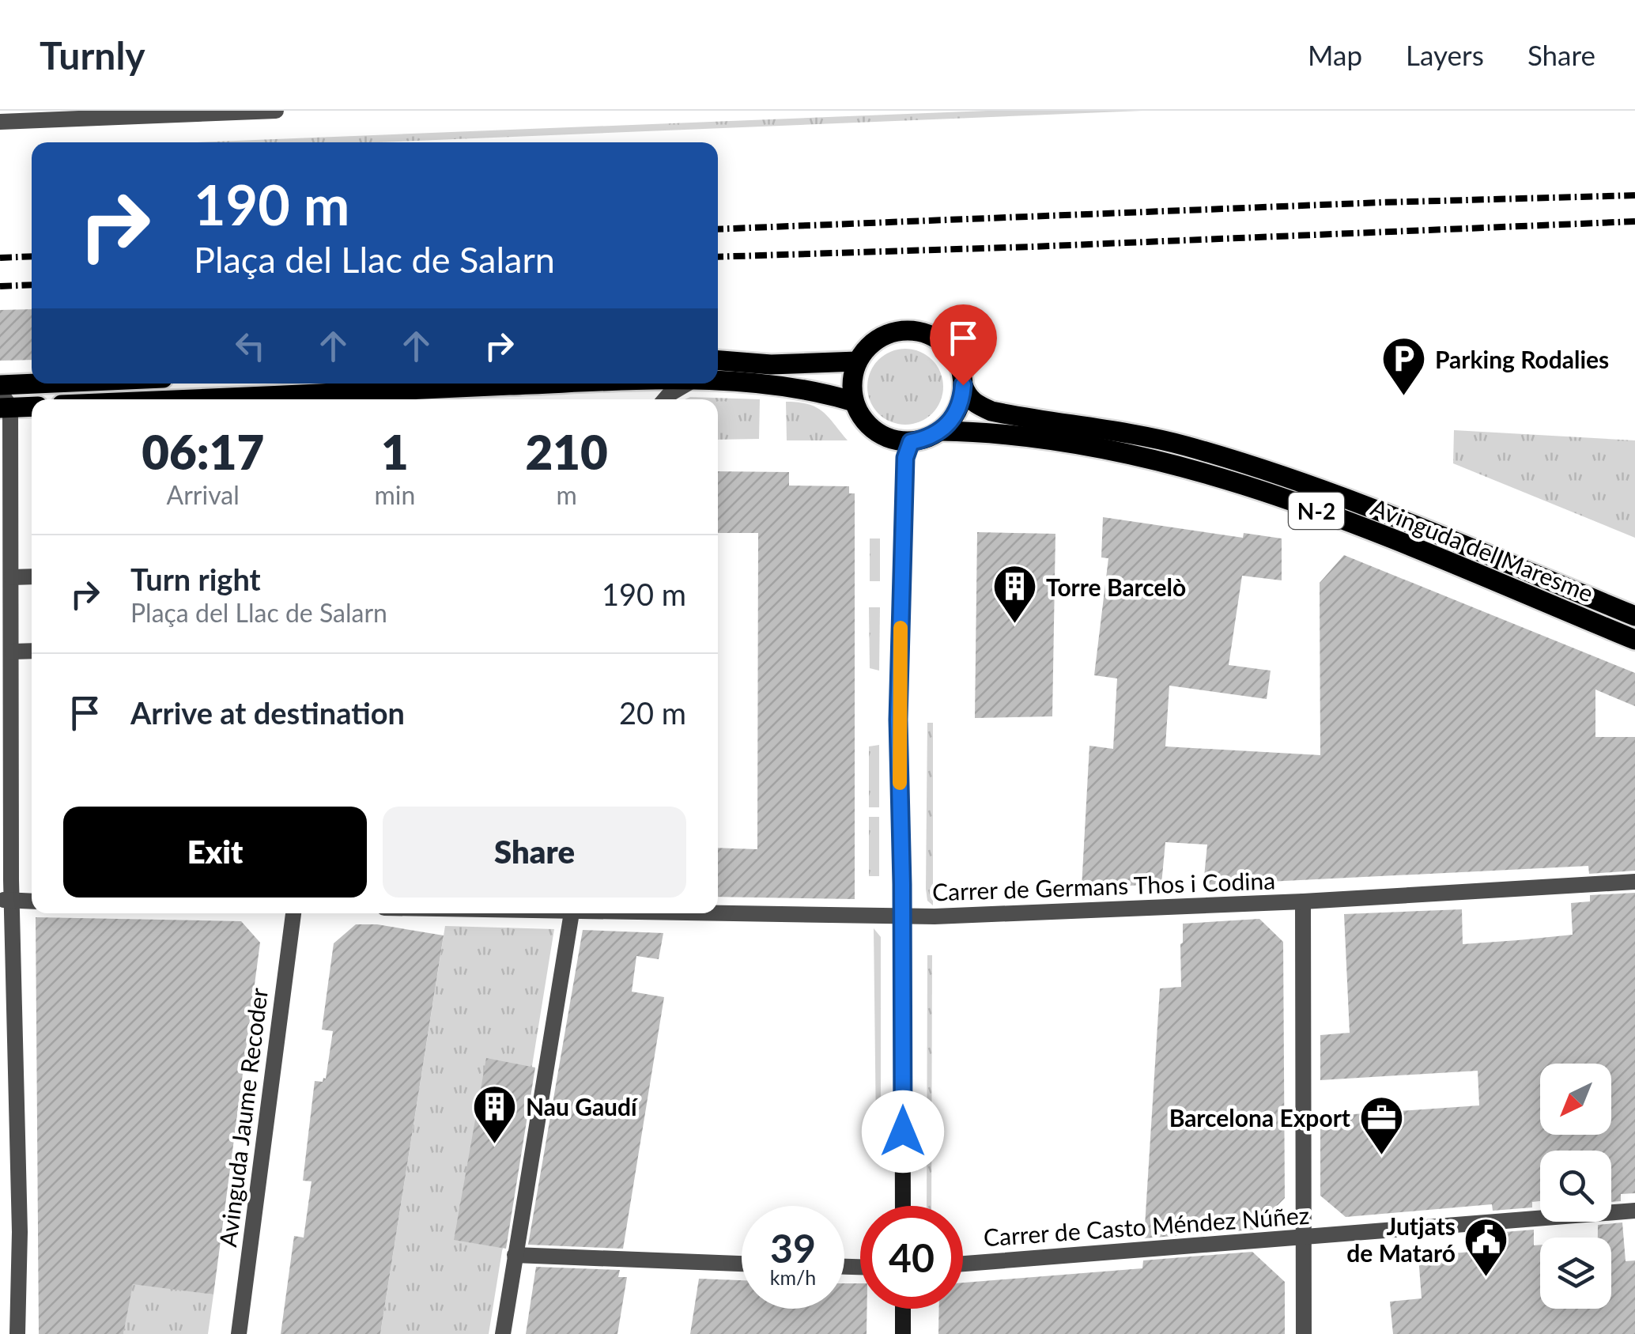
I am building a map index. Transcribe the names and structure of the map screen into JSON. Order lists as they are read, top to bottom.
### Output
{
  "streets": {
    "main road": ["N-2", "Avinguda del Maresme"],
    "street": ["Carrer de Germans Thos i Codina", "Avinguda Jaume Recoder", "Carrer de Casto Méndez Núñez"]
  },
  "places": {
    "parking": ["Parking Rodalies"],
    "building": ["Torre Barcelò", "Nau Gaudí"],
    "office": ["Barcelona Export"],
    "public building": ["Jutjats de Mataró"]
  },
  "north": "bottom left",
  "page": {
    "header": "Turnly",
    "nav": ["Map", "Layers", "Share"],
    "turn": ["190 m", "Plaça del Llac de Salarn"],
    "eta": [
      "06:17",
      "Arrival",
      "1",
      "min",
      "210",
      "m"
    ],
    "list": [
      {
        "name": "Turn right",
        "note": "Plaça del Llac de Salarn",
        "value": "190 m"
      },
      {
        "name": "Arrive at destination",
        "value": "20 m"
      }
    ],
    "buttons": ["Exit", "Share"],
    "speed": "39 km/h",
    "limit": "40"
  }
}
